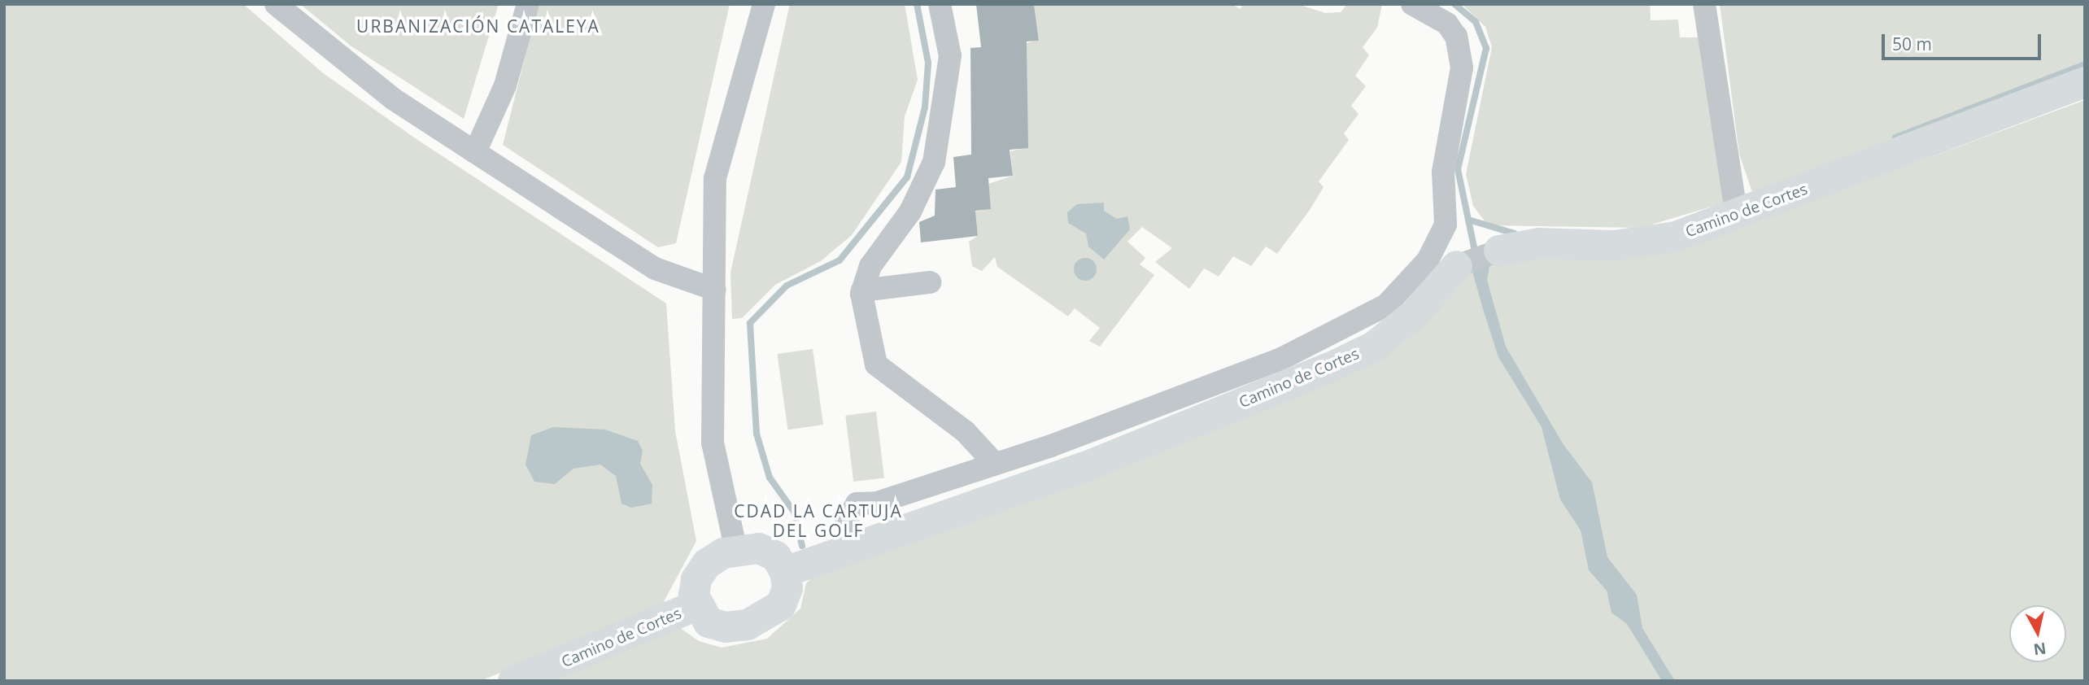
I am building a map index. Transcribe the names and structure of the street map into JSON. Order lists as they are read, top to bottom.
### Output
{
  "streets": {
    "street": ["Camino de Cortes"]
  },
  "districts": ["URBANIZACIÓN CATALEYA", "CDAD LA CARTUJA DEL GOLF"],
  "scale_bar": "50 m",
  "north": "bottom"
}
